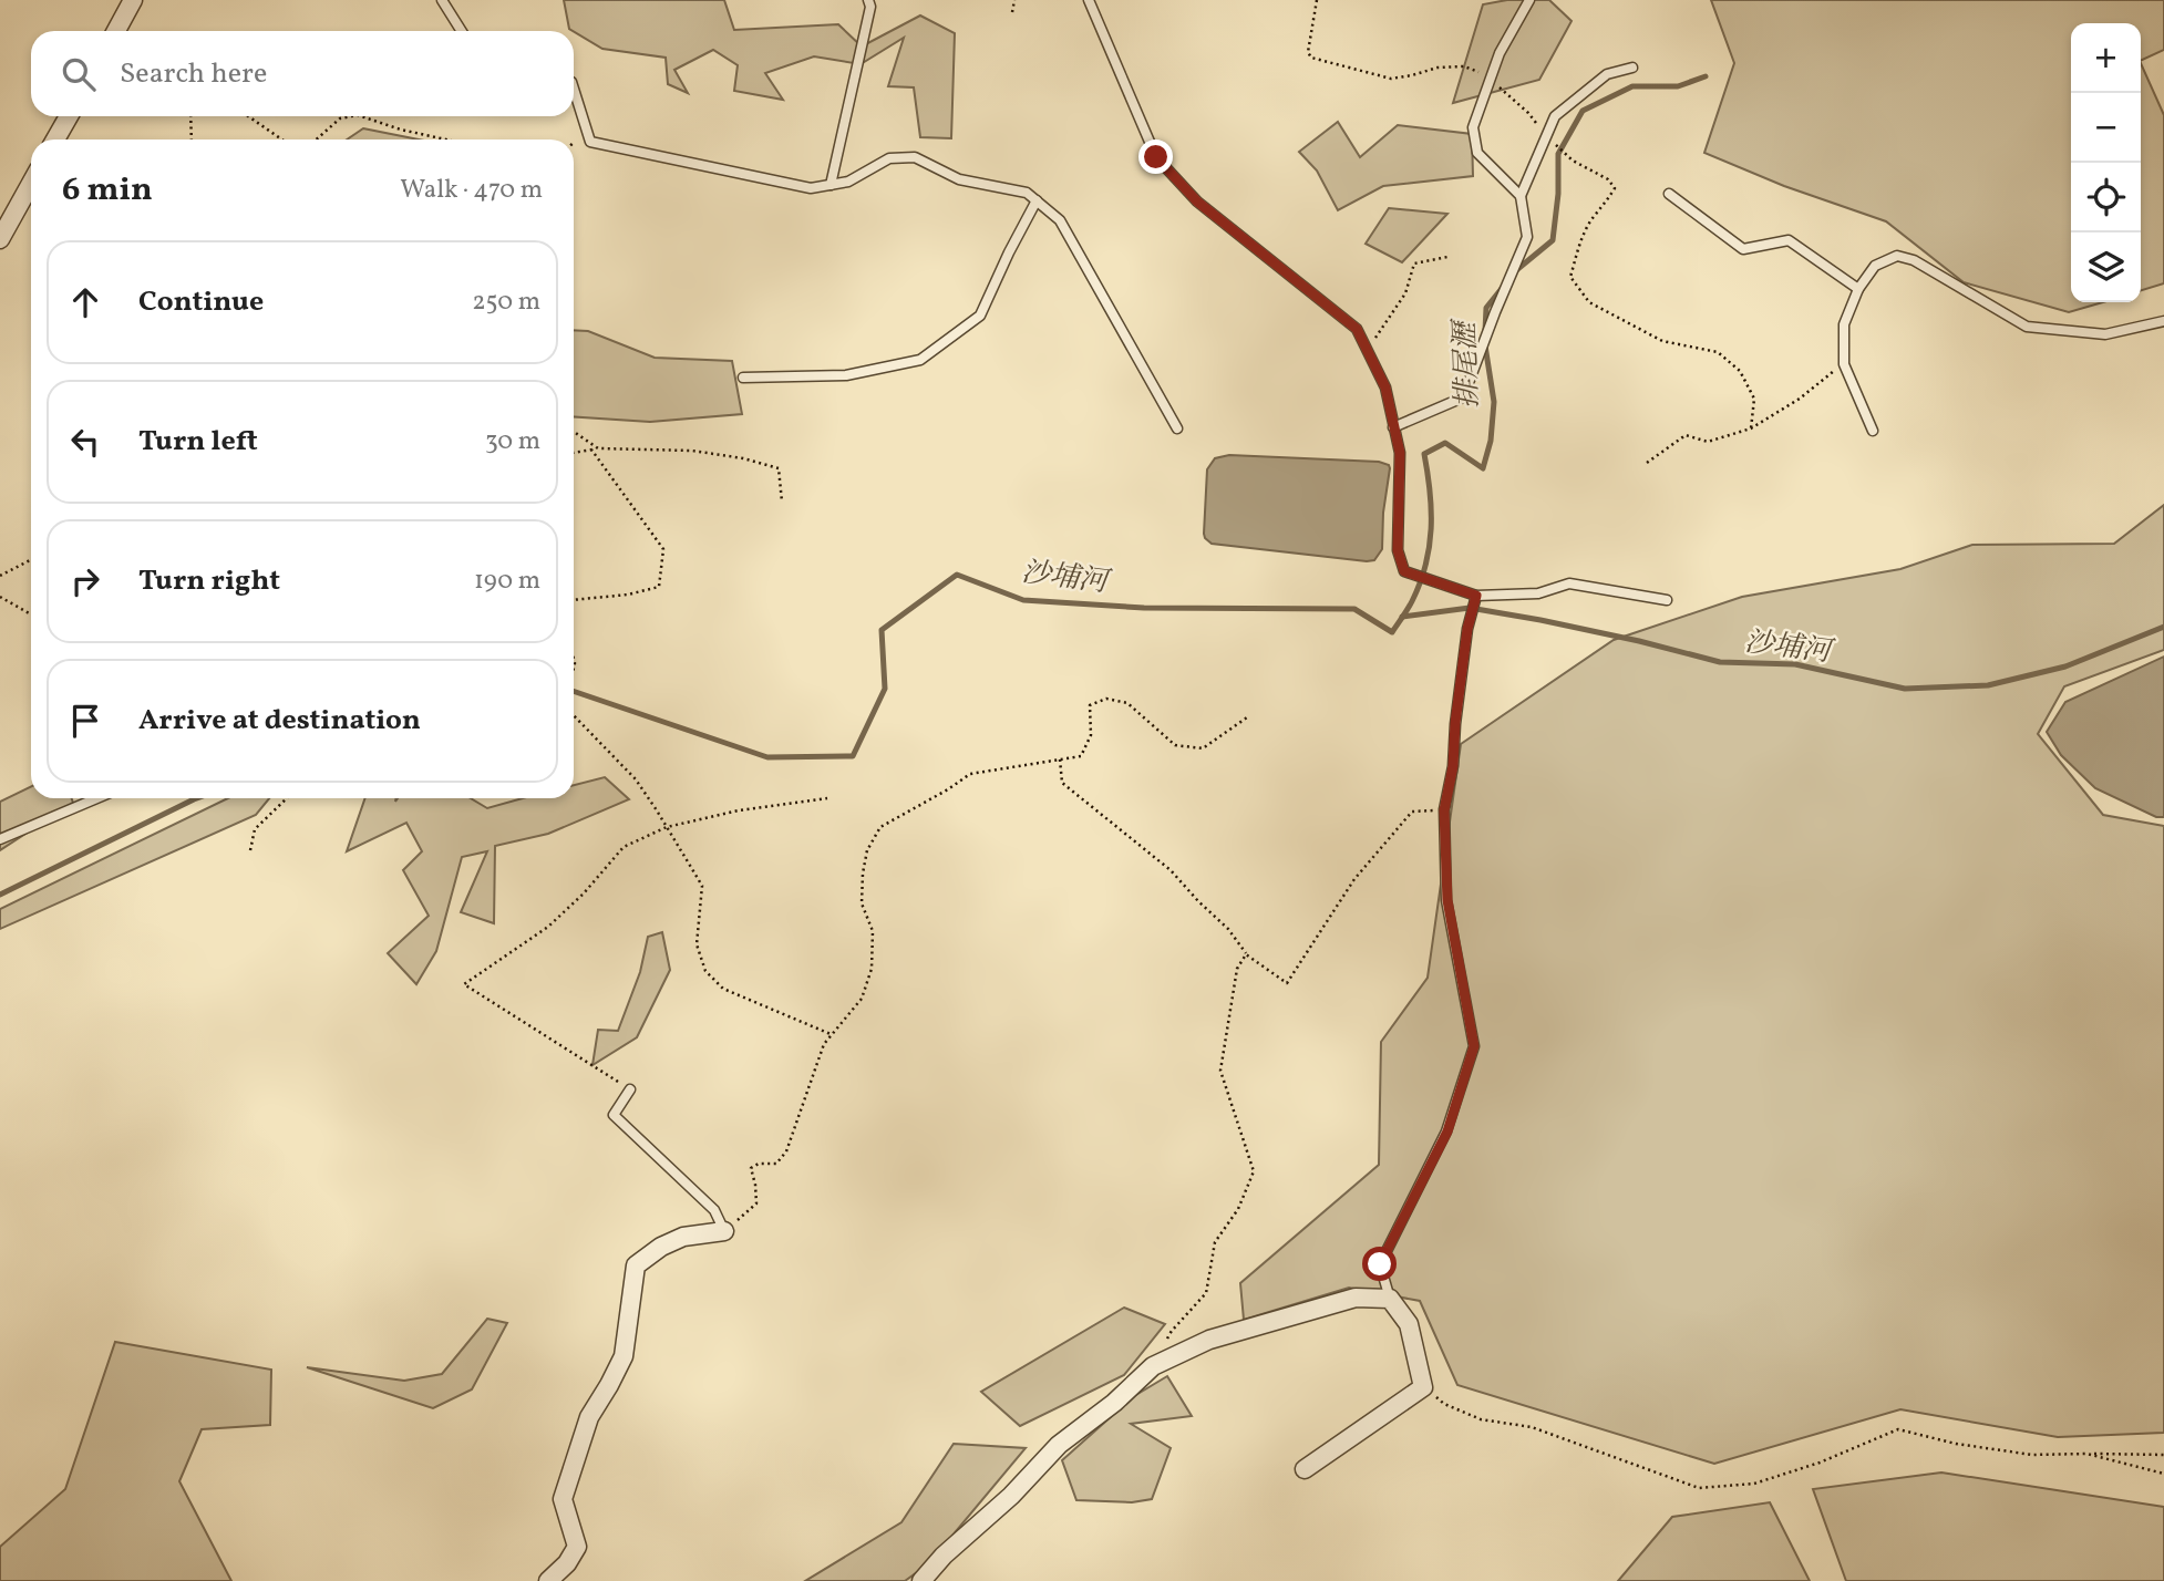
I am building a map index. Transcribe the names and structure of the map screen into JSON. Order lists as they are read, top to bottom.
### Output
{
  "water": ["排尾瀝", "沙埔河"],
  "page": {
    "map_buttons": ["+", "−"],
    "search": "Search here",
    "heading": ["6 min", "Walk · 470 m"],
    "list": [
      ["Continue", "250 m"],
      ["Turn left", "30 m"],
      ["Turn right", "190 m"],
      "Arrive at destination"
    ]
  }
}
